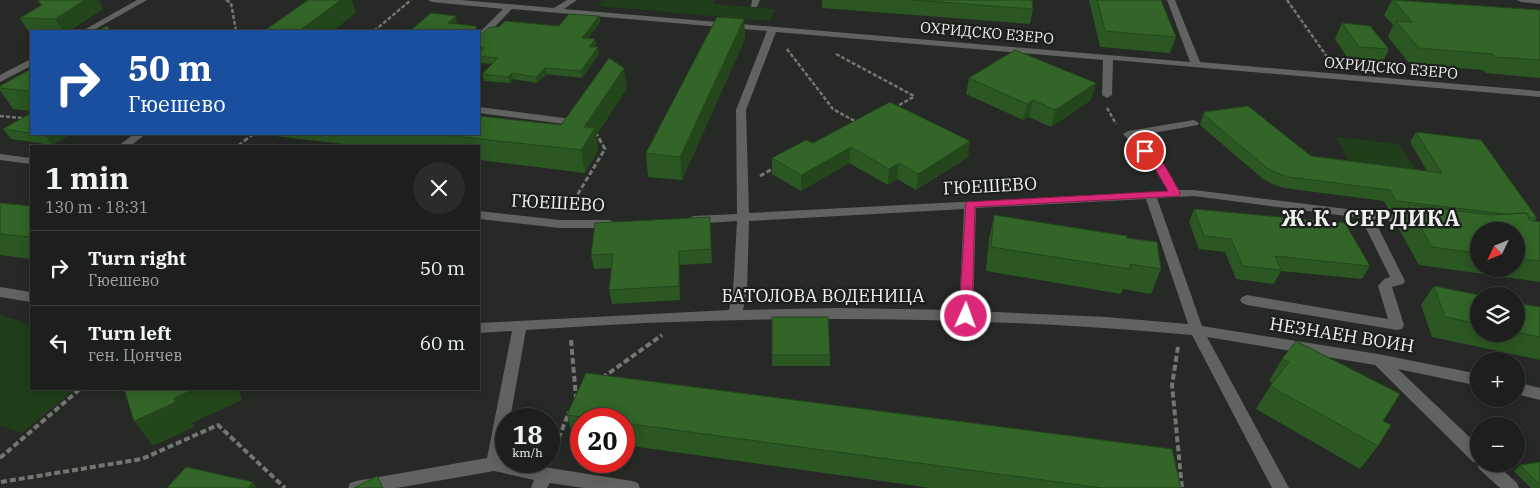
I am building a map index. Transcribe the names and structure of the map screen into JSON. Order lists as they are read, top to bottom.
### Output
{
  "streets": {
    "street": [
      "ОХРИДСКО ЕЗЕРО",
      "ГЮЕШЕВО",
      "БАТОЛОВА ВОДЕНИЦА",
      "НЕЗНАЕН ВОИН"
    ]
  },
  "crossings": [
    ["БАТОЛОВА ВОДЕНИЦА", "НЕЗНАЕН ВОИН"]
  ],
  "districts": ["Ж.К. СЕРДИКА"],
  "north": "bottom left",
  "page": {
    "turn": ["50 m", "Гюешево"],
    "heading": ["1 min", "130 m · 18:31"],
    "map_buttons": ["+", "−"],
    "list": [
      {
        "name": "Turn right",
        "note": "Гюешево",
        "value": "50 m"
      },
      {
        "name": "Turn left",
        "note": "ген. Цончев",
        "value": "60 m"
      }
    ],
    "speed": "18 km/h",
    "limit": "20"
  }
}
